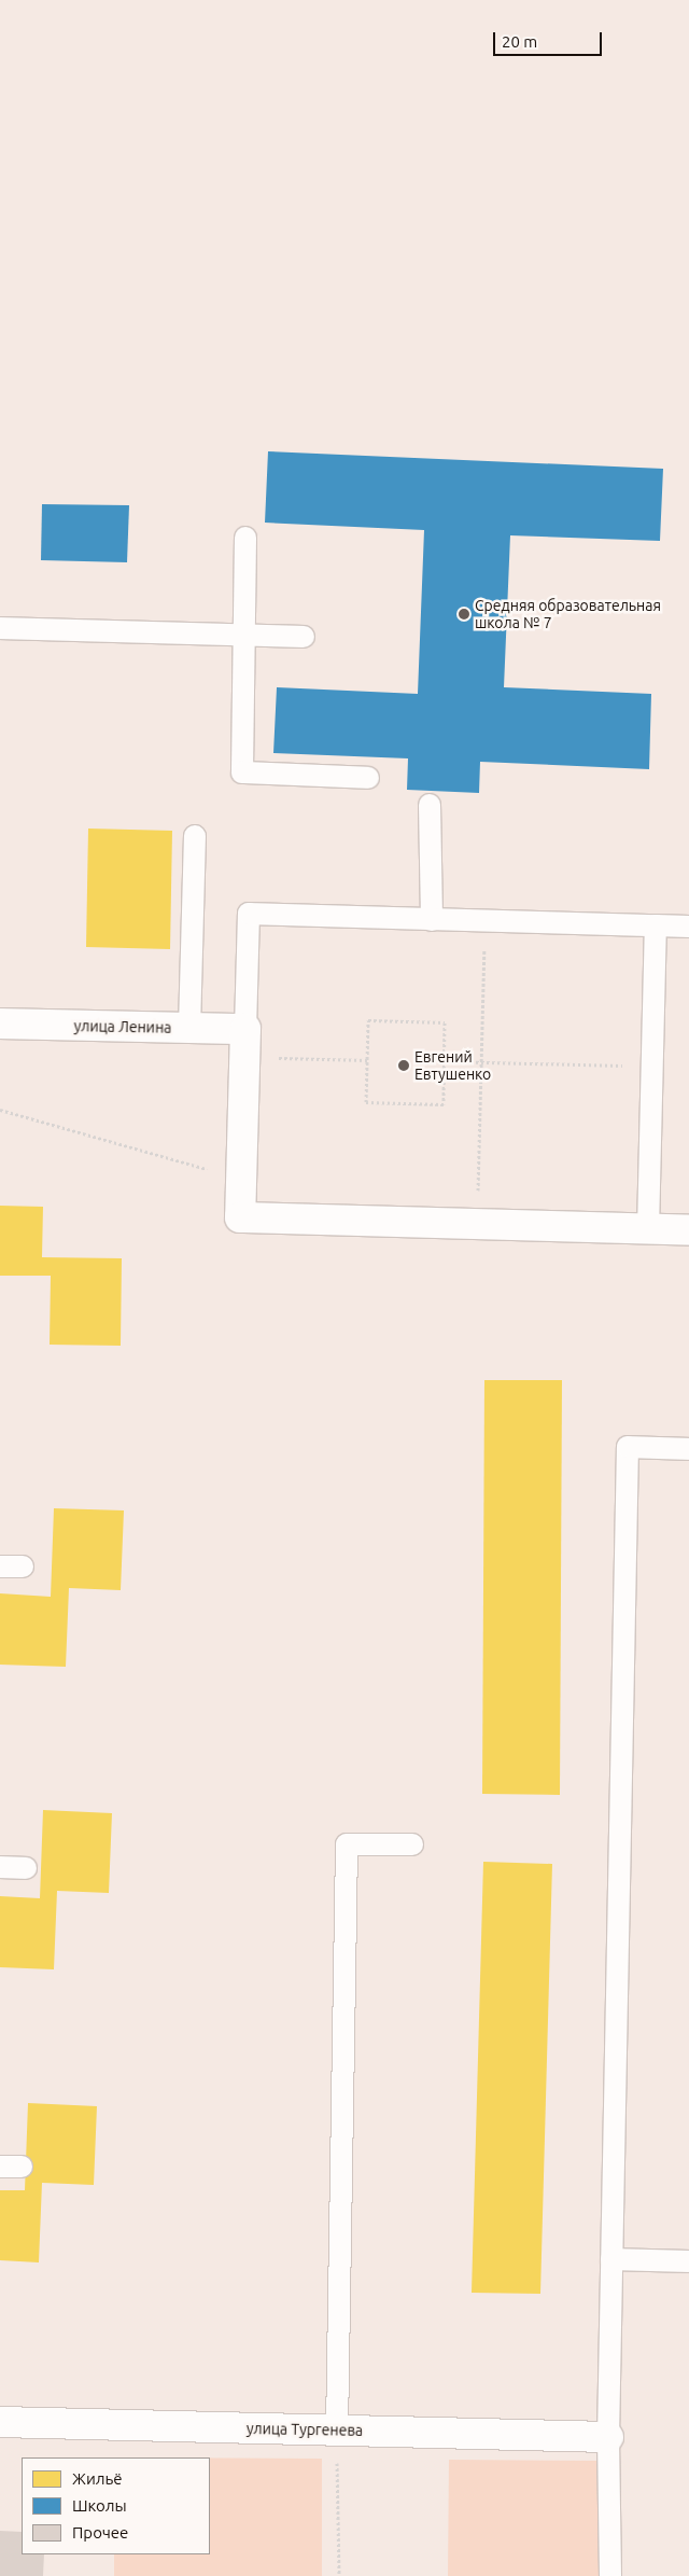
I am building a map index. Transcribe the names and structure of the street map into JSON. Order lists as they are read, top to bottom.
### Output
{
  "streets": {
    "street": ["улица Ленина", "улица Тургенева"]
  },
  "places": ["Средняя образовательная школа № 7", "Евгений Евтушенко"],
  "legend": ["Жильё", "Школы", "Прочее"],
  "scale_bar": "20 m"
}
